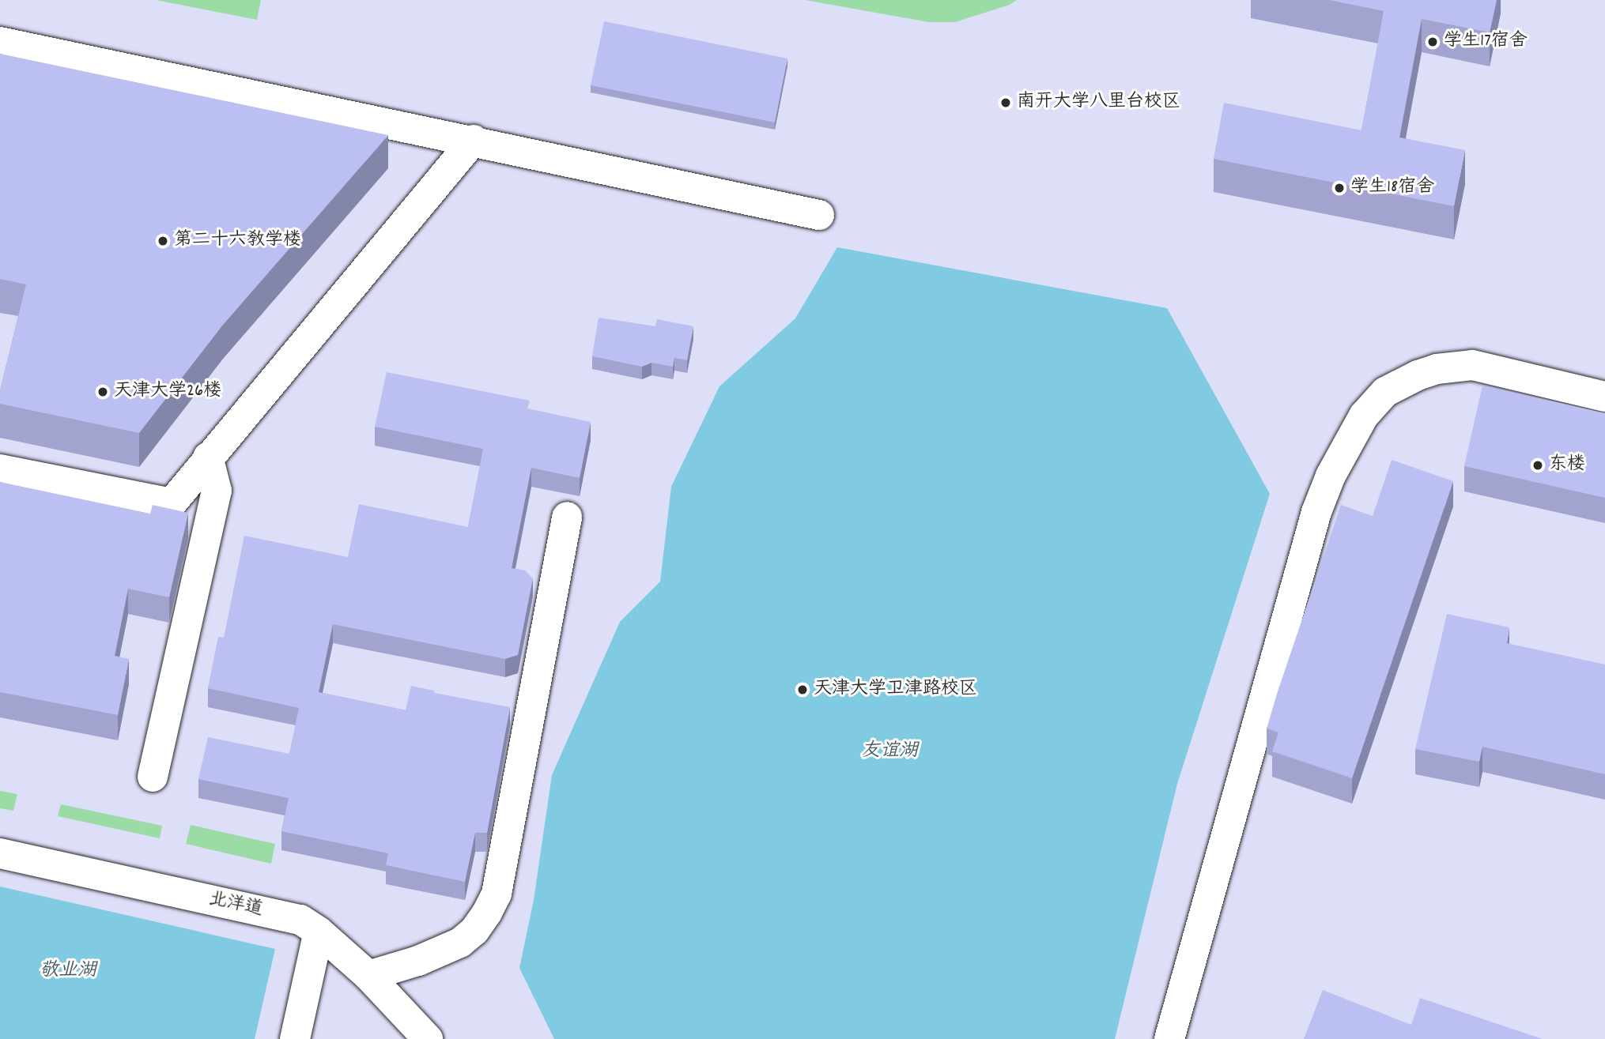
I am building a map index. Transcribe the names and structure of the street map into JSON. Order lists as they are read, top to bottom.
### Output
{
  "streets": {
    "street": ["北洋道"]
  },
  "water": ["友谊湖", "敬业湖"],
  "places": [
    "学生17宿舍",
    "南开大学八里台校区",
    "学生18宿舍",
    "第二十六教学楼",
    "天津大学26楼",
    "东楼",
    "天津大学卫津路校区"
  ]
}
